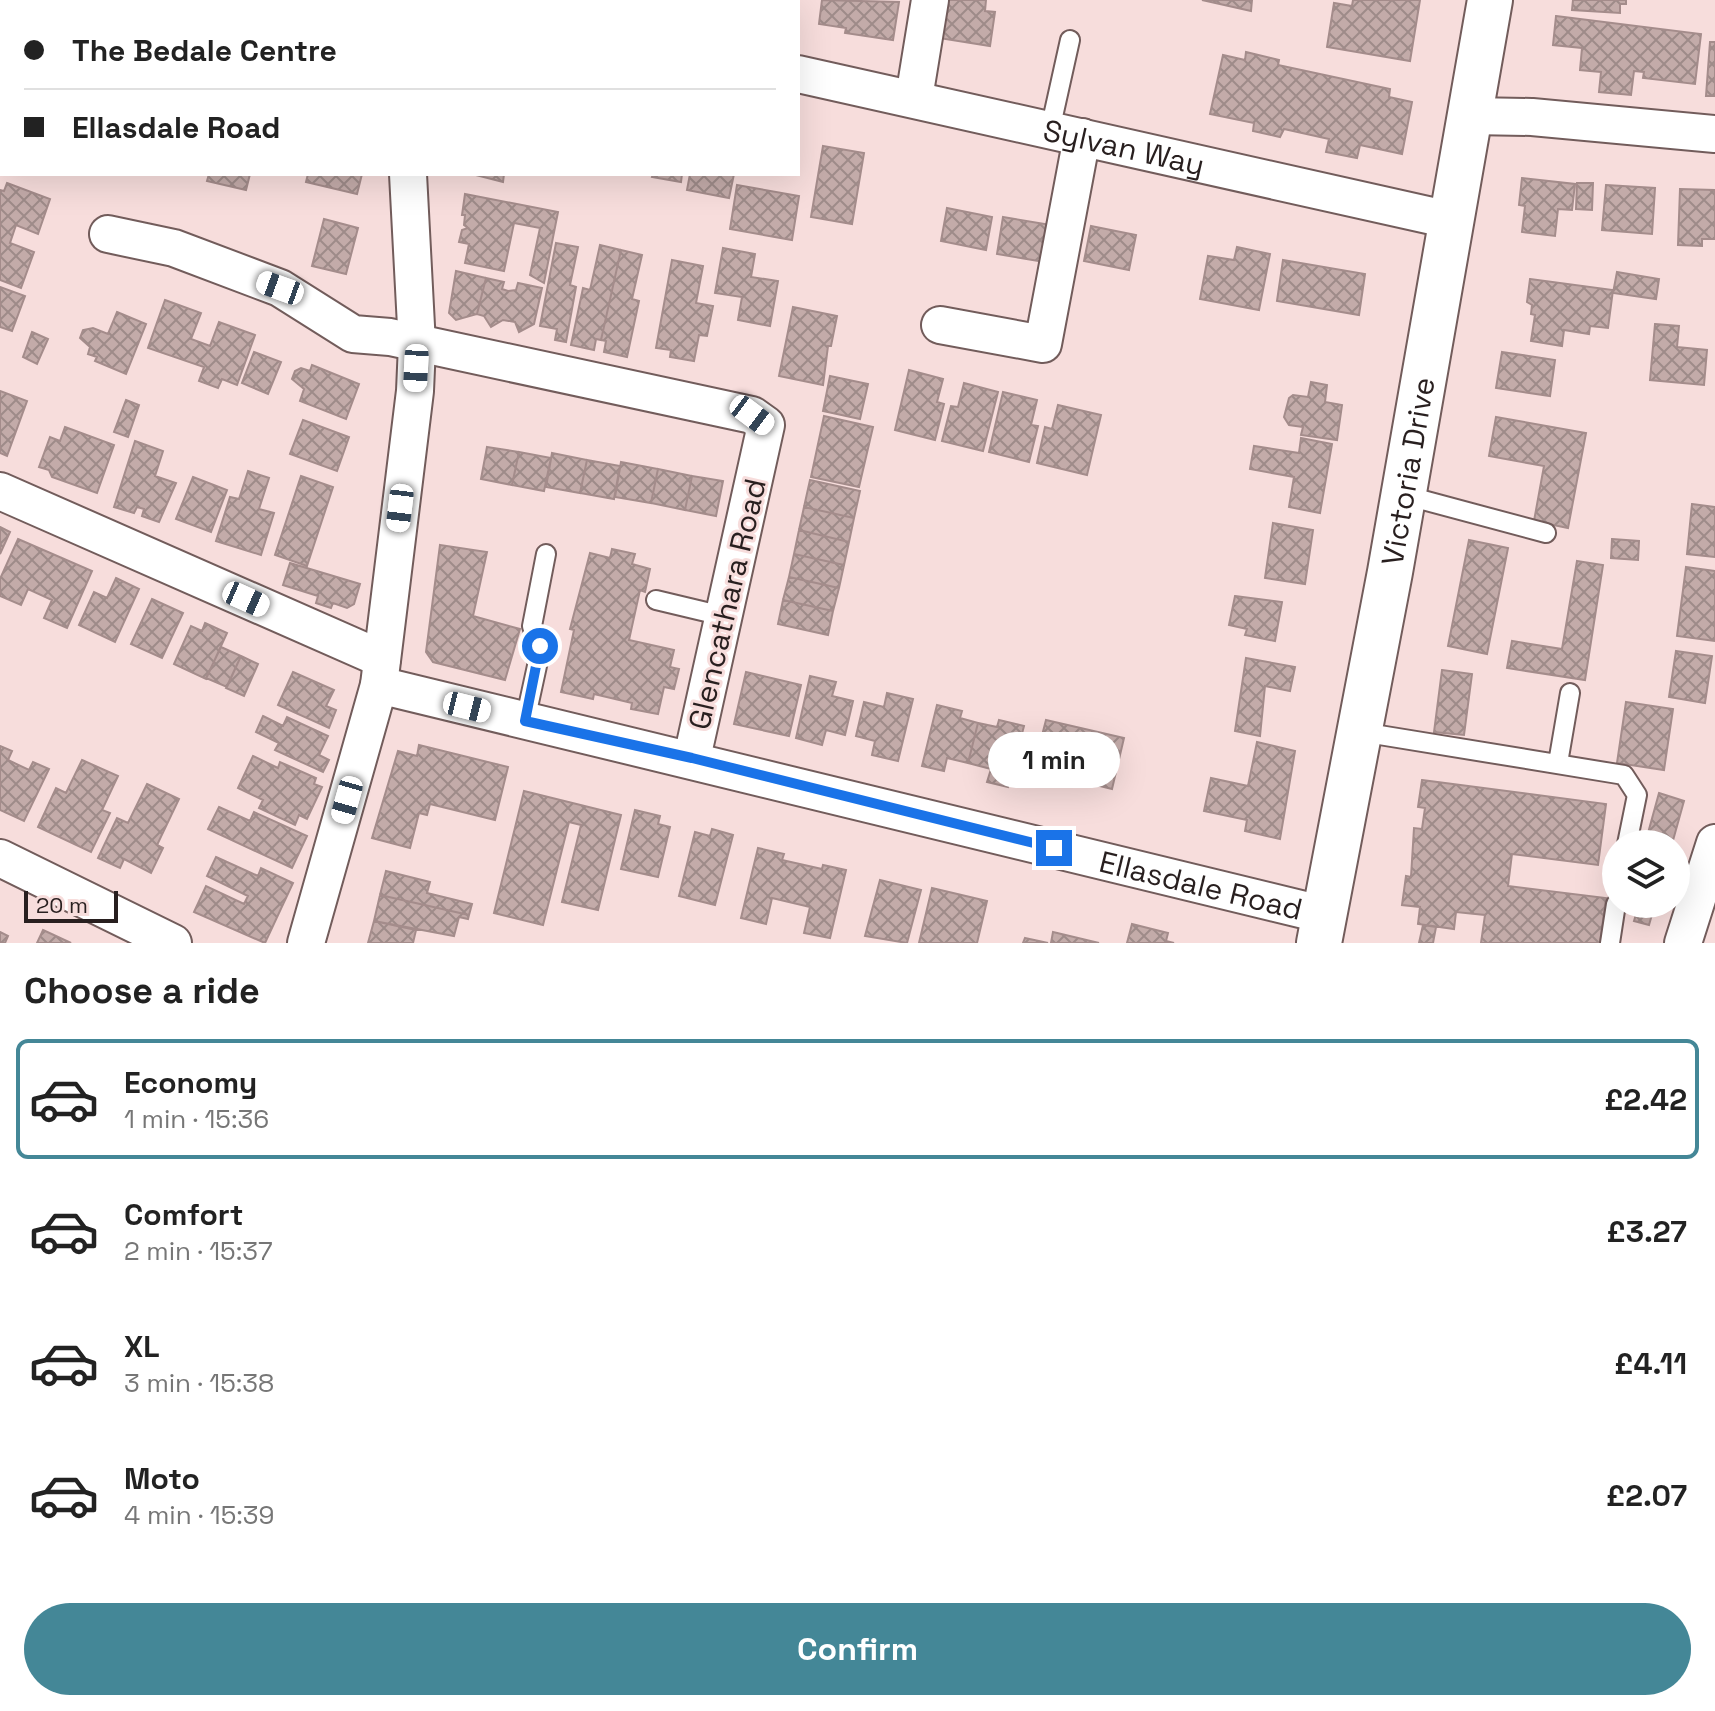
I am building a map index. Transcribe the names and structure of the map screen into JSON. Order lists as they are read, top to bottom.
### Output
{
  "streets": {
    "street": [
      "Sylvan Way",
      "Victoria Drive",
      "Glencathara Road",
      "Ellasdale Road"
    ]
  },
  "crossings": [
    ["Sylvan Way", "Victoria Drive"],
    ["Victoria Drive", "Ellasdale Road"],
    ["Glencathara Road", "Ellasdale Road"]
  ],
  "scale_bar": "20 m",
  "page": {
    "banner": ["The Bedale Centre", "Ellasdale Road"],
    "bubble": "1 min",
    "scale": "20 m",
    "heading": "Choose a ride",
    "list": [
      {
        "name": "Economy",
        "note": "1 min · 15:36",
        "value": "£2.42"
      },
      {
        "name": "Comfort",
        "note": "2 min · 15:37",
        "value": "£3.27"
      },
      {
        "name": "XL",
        "note": "3 min · 15:38",
        "value": "£4.11"
      },
      {
        "name": "Moto",
        "note": "4 min · 15:39",
        "value": "£2.07"
      }
    ],
    "buttons": "Confirm"
  }
}
